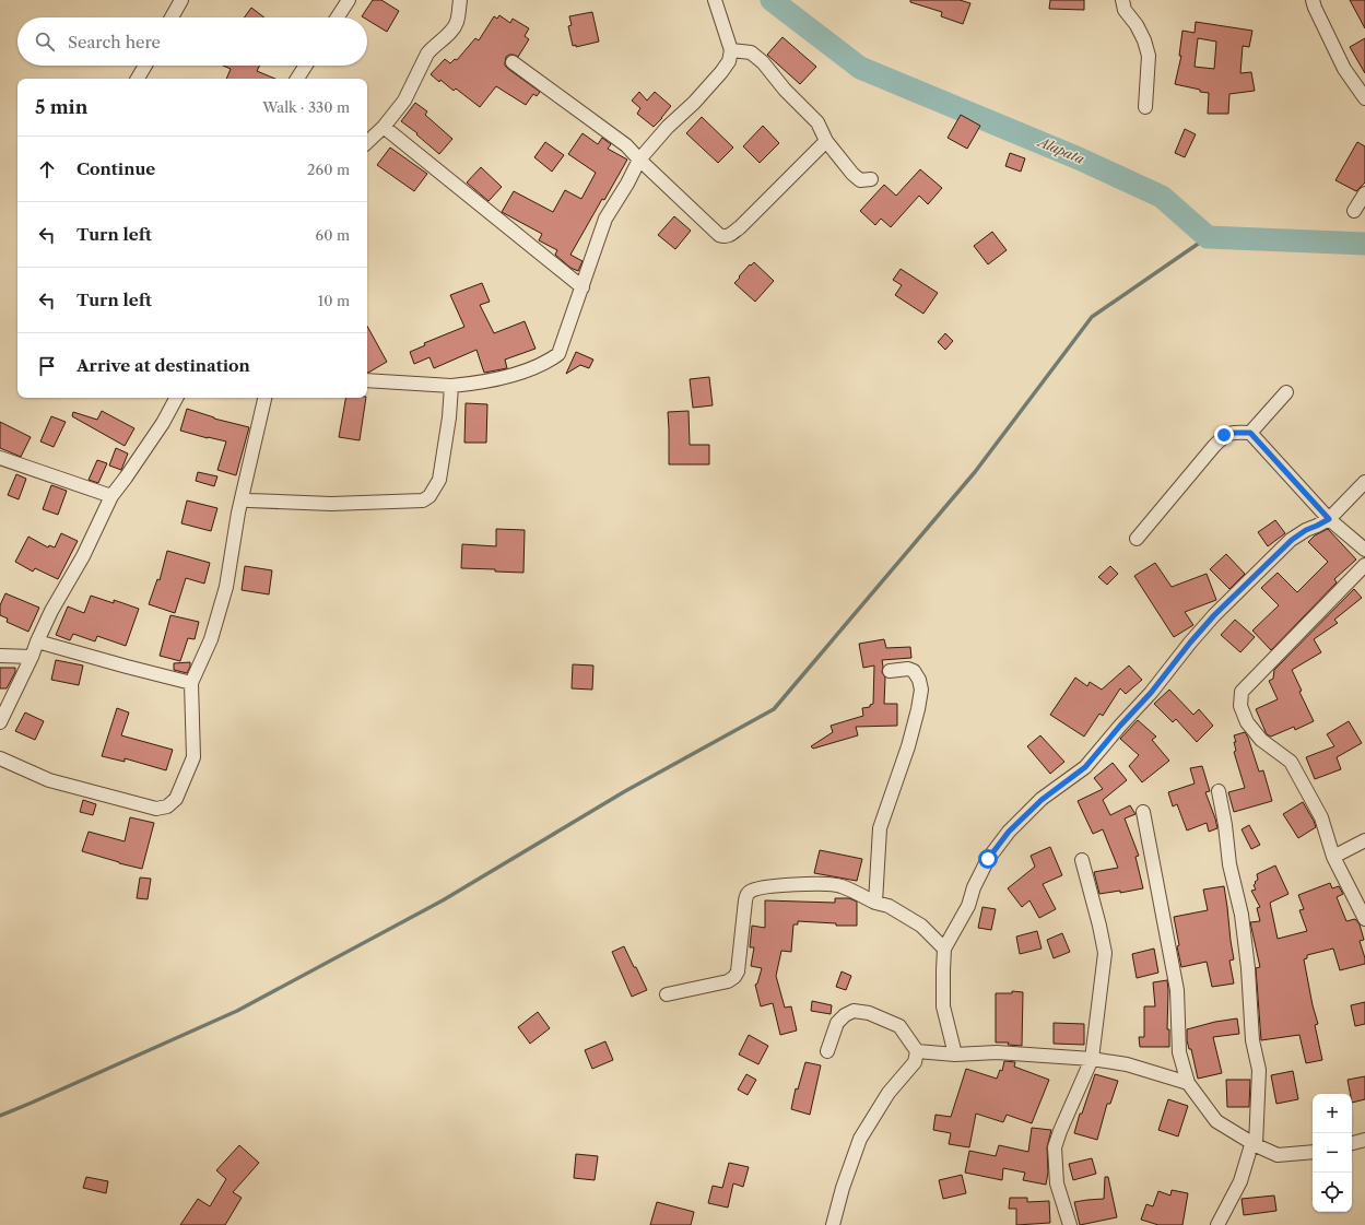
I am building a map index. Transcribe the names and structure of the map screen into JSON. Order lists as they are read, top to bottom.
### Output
{
  "water": ["Alapata"],
  "page": {
    "search": "Search here",
    "heading": ["5 min", "Walk · 330 m"],
    "list": [
      ["Continue", "260 m"],
      ["Turn left", "60 m"],
      ["Turn left", "10 m"],
      "Arrive at destination"
    ],
    "map_buttons": ["+", "−"]
  }
}
